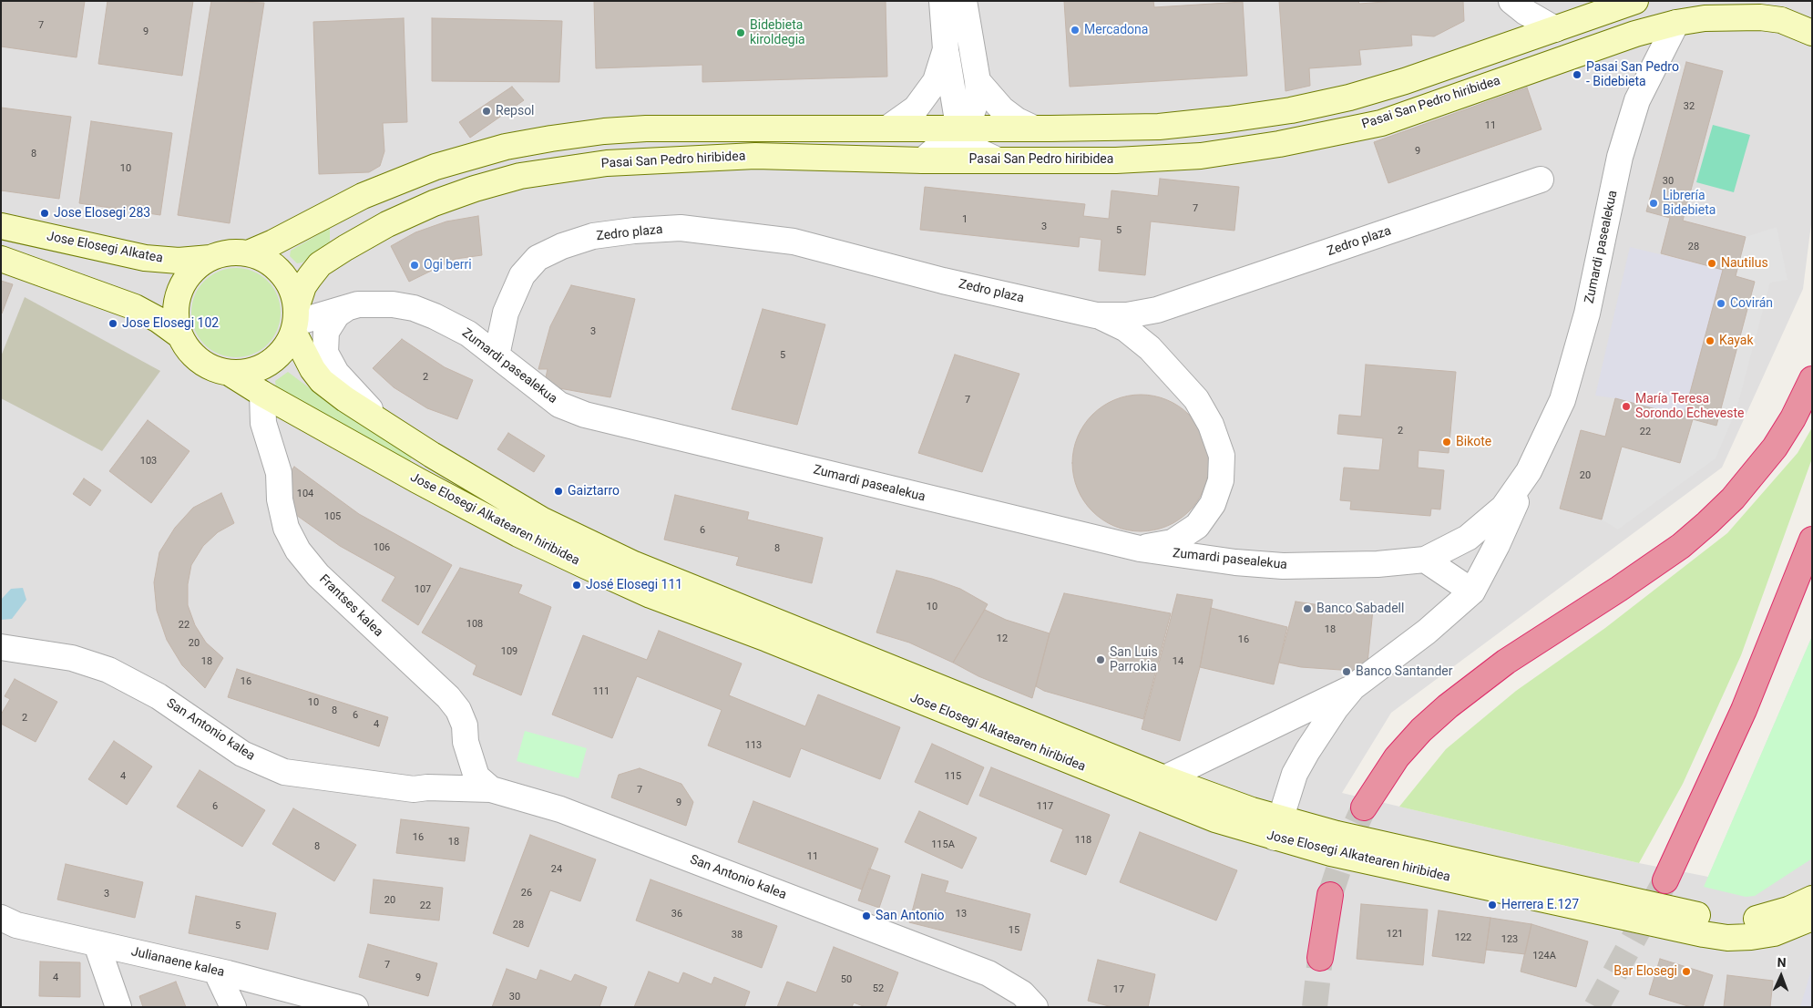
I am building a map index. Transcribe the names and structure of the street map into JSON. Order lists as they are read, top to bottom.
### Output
{
  "streets": {
    "main road": ["Pasai San Pedro hiribidea", "Jose Elosegi Alkatea", "Jose Elosegi Alkatearen hiribidea"],
    "street": [
      "Zedro plaza",
      "Zumardi pasealekua",
      "Frantses kalea",
      "San Antonio kalea",
      "Julianaene kalea"
    ]
  },
  "crossings": [
    ["Pasai San Pedro hiribidea", "Zumardi pasealekua"],
    ["Pasai San Pedro hiribidea", "Jose Elosegi Alkatea"],
    ["Pasai San Pedro hiribidea", "Jose Elosegi Alkatearen hiribidea"],
    ["Zedro plaza", "Zumardi pasealekua"],
    ["Zumardi pasealekua", "Jose Elosegi Alkatea"],
    ["Zumardi pasealekua", "Jose Elosegi Alkatearen hiribidea"],
    ["Jose Elosegi Alkatea", "Jose Elosegi Alkatearen hiribidea"],
    ["Jose Elosegi Alkatearen hiribidea", "Frantses kalea"],
    ["Frantses kalea", "San Antonio kalea"]
  ],
  "places": [
    "Mercadona",
    "Bidebieta kiroldegia",
    "Pasai San Pedro - Bidebieta",
    "Repsol",
    "Librería Bidebieta",
    "Jose Elosegi 283",
    "Nautilus",
    "Ogi berri",
    "Covirán",
    "Jose Elosegi 102",
    "Kayak",
    "María Teresa Sorondo Echeveste",
    "Bikote",
    "Gaiztarro",
    "José Elosegi 111",
    "Banco Sabadell",
    "San Luis Parrokia",
    "Banco Santander",
    "Herrera E.127",
    "San Antonio",
    "Bar Elosegi"
  ],
  "house_numbers": [
    "7",
    "9",
    "32",
    "11",
    "9",
    "8",
    "10",
    "30",
    "7",
    "1",
    "3",
    "5",
    "28",
    "3",
    "5",
    "2",
    "7",
    "2",
    "22",
    "103",
    "20",
    "104",
    "105",
    "6",
    "106",
    "8",
    "107",
    "10",
    "108",
    "22",
    "18",
    "12",
    "16",
    "20",
    "109",
    "18",
    "14",
    "16",
    "111",
    "10",
    "8",
    "6",
    "2",
    "4",
    "113",
    "4",
    "115",
    "7",
    "9",
    "6",
    "117",
    "16",
    "118",
    "18",
    "115A",
    "8",
    "11",
    "24",
    "26",
    "3",
    "20",
    "22",
    "36",
    "13",
    "28",
    "5",
    "15",
    "121",
    "38",
    "122",
    "123",
    "124A",
    "7",
    "4",
    "9",
    "50",
    "52",
    "17",
    "30"
  ],
  "north": "top"
}
